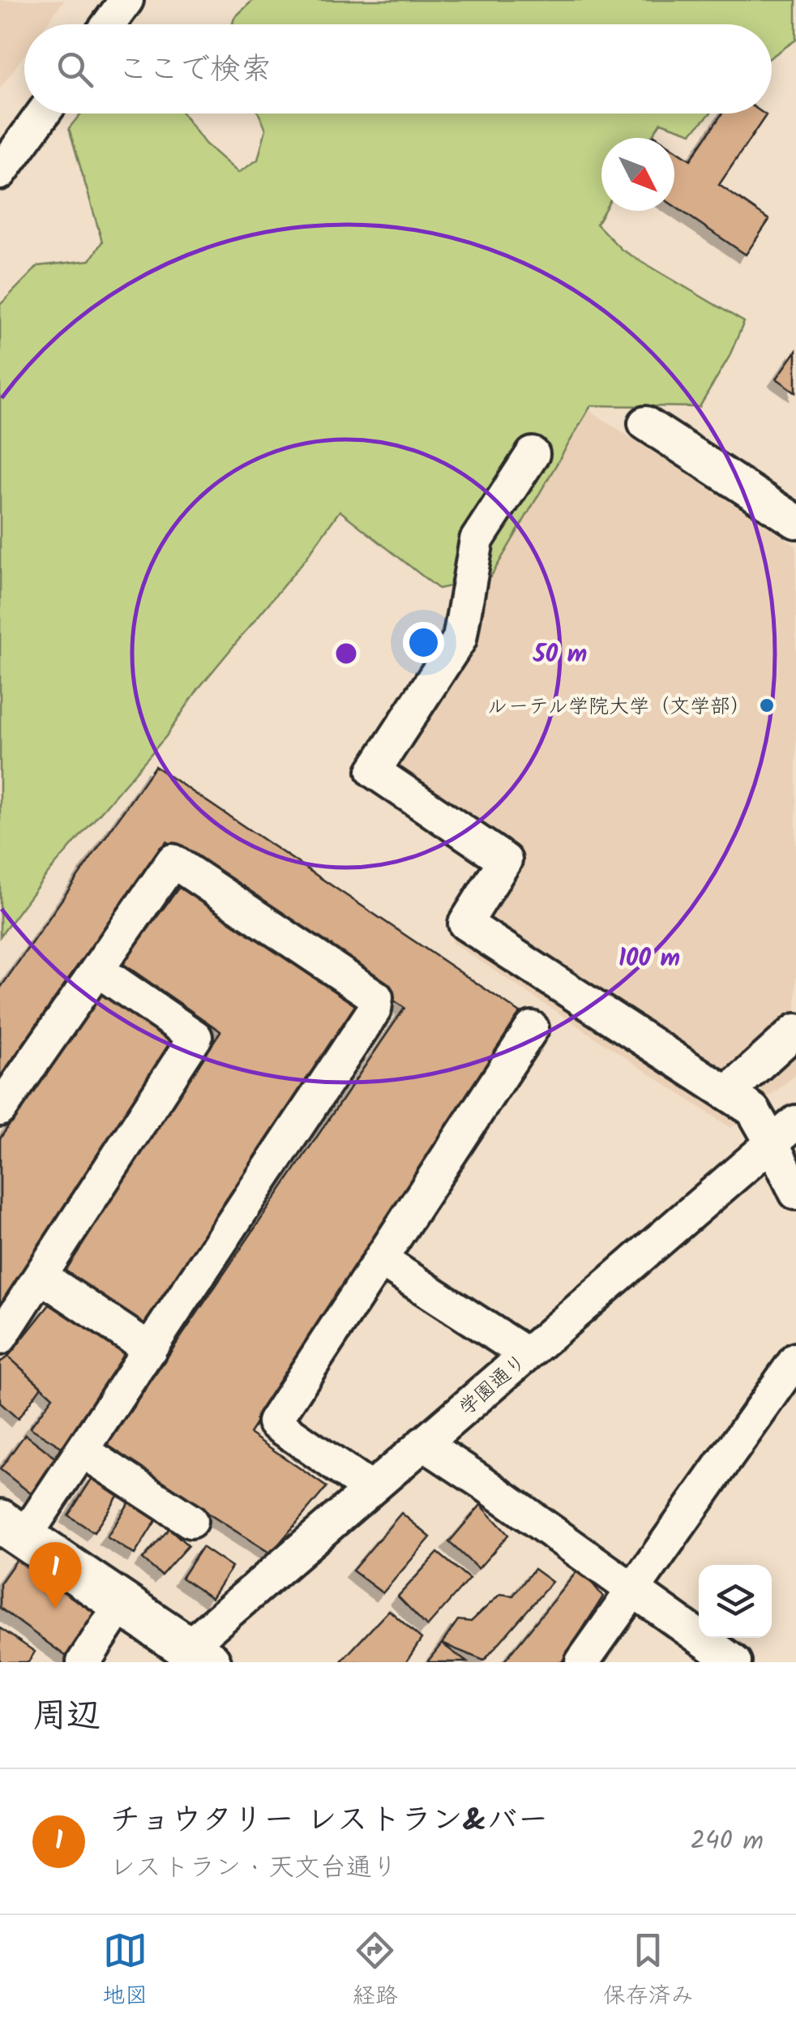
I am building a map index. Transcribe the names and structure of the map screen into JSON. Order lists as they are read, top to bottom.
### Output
{
  "streets": {
    "street": ["学園通り"]
  },
  "places": ["ルーテル学院大学（文学部）"],
  "north": "bottom right",
  "page": {
    "search": "ここで検索",
    "pins": "1",
    "heading": "周辺",
    "list": [
      {
        "mark": "1",
        "name": "チョウタリー レストラン&バー",
        "note": "レストラン · 天文台通り",
        "value": "240 m"
      }
    ],
    "nav": ["地図", "経路", "保存済み"]
  },
  "rings": ["50 m", "100 m"]
}
